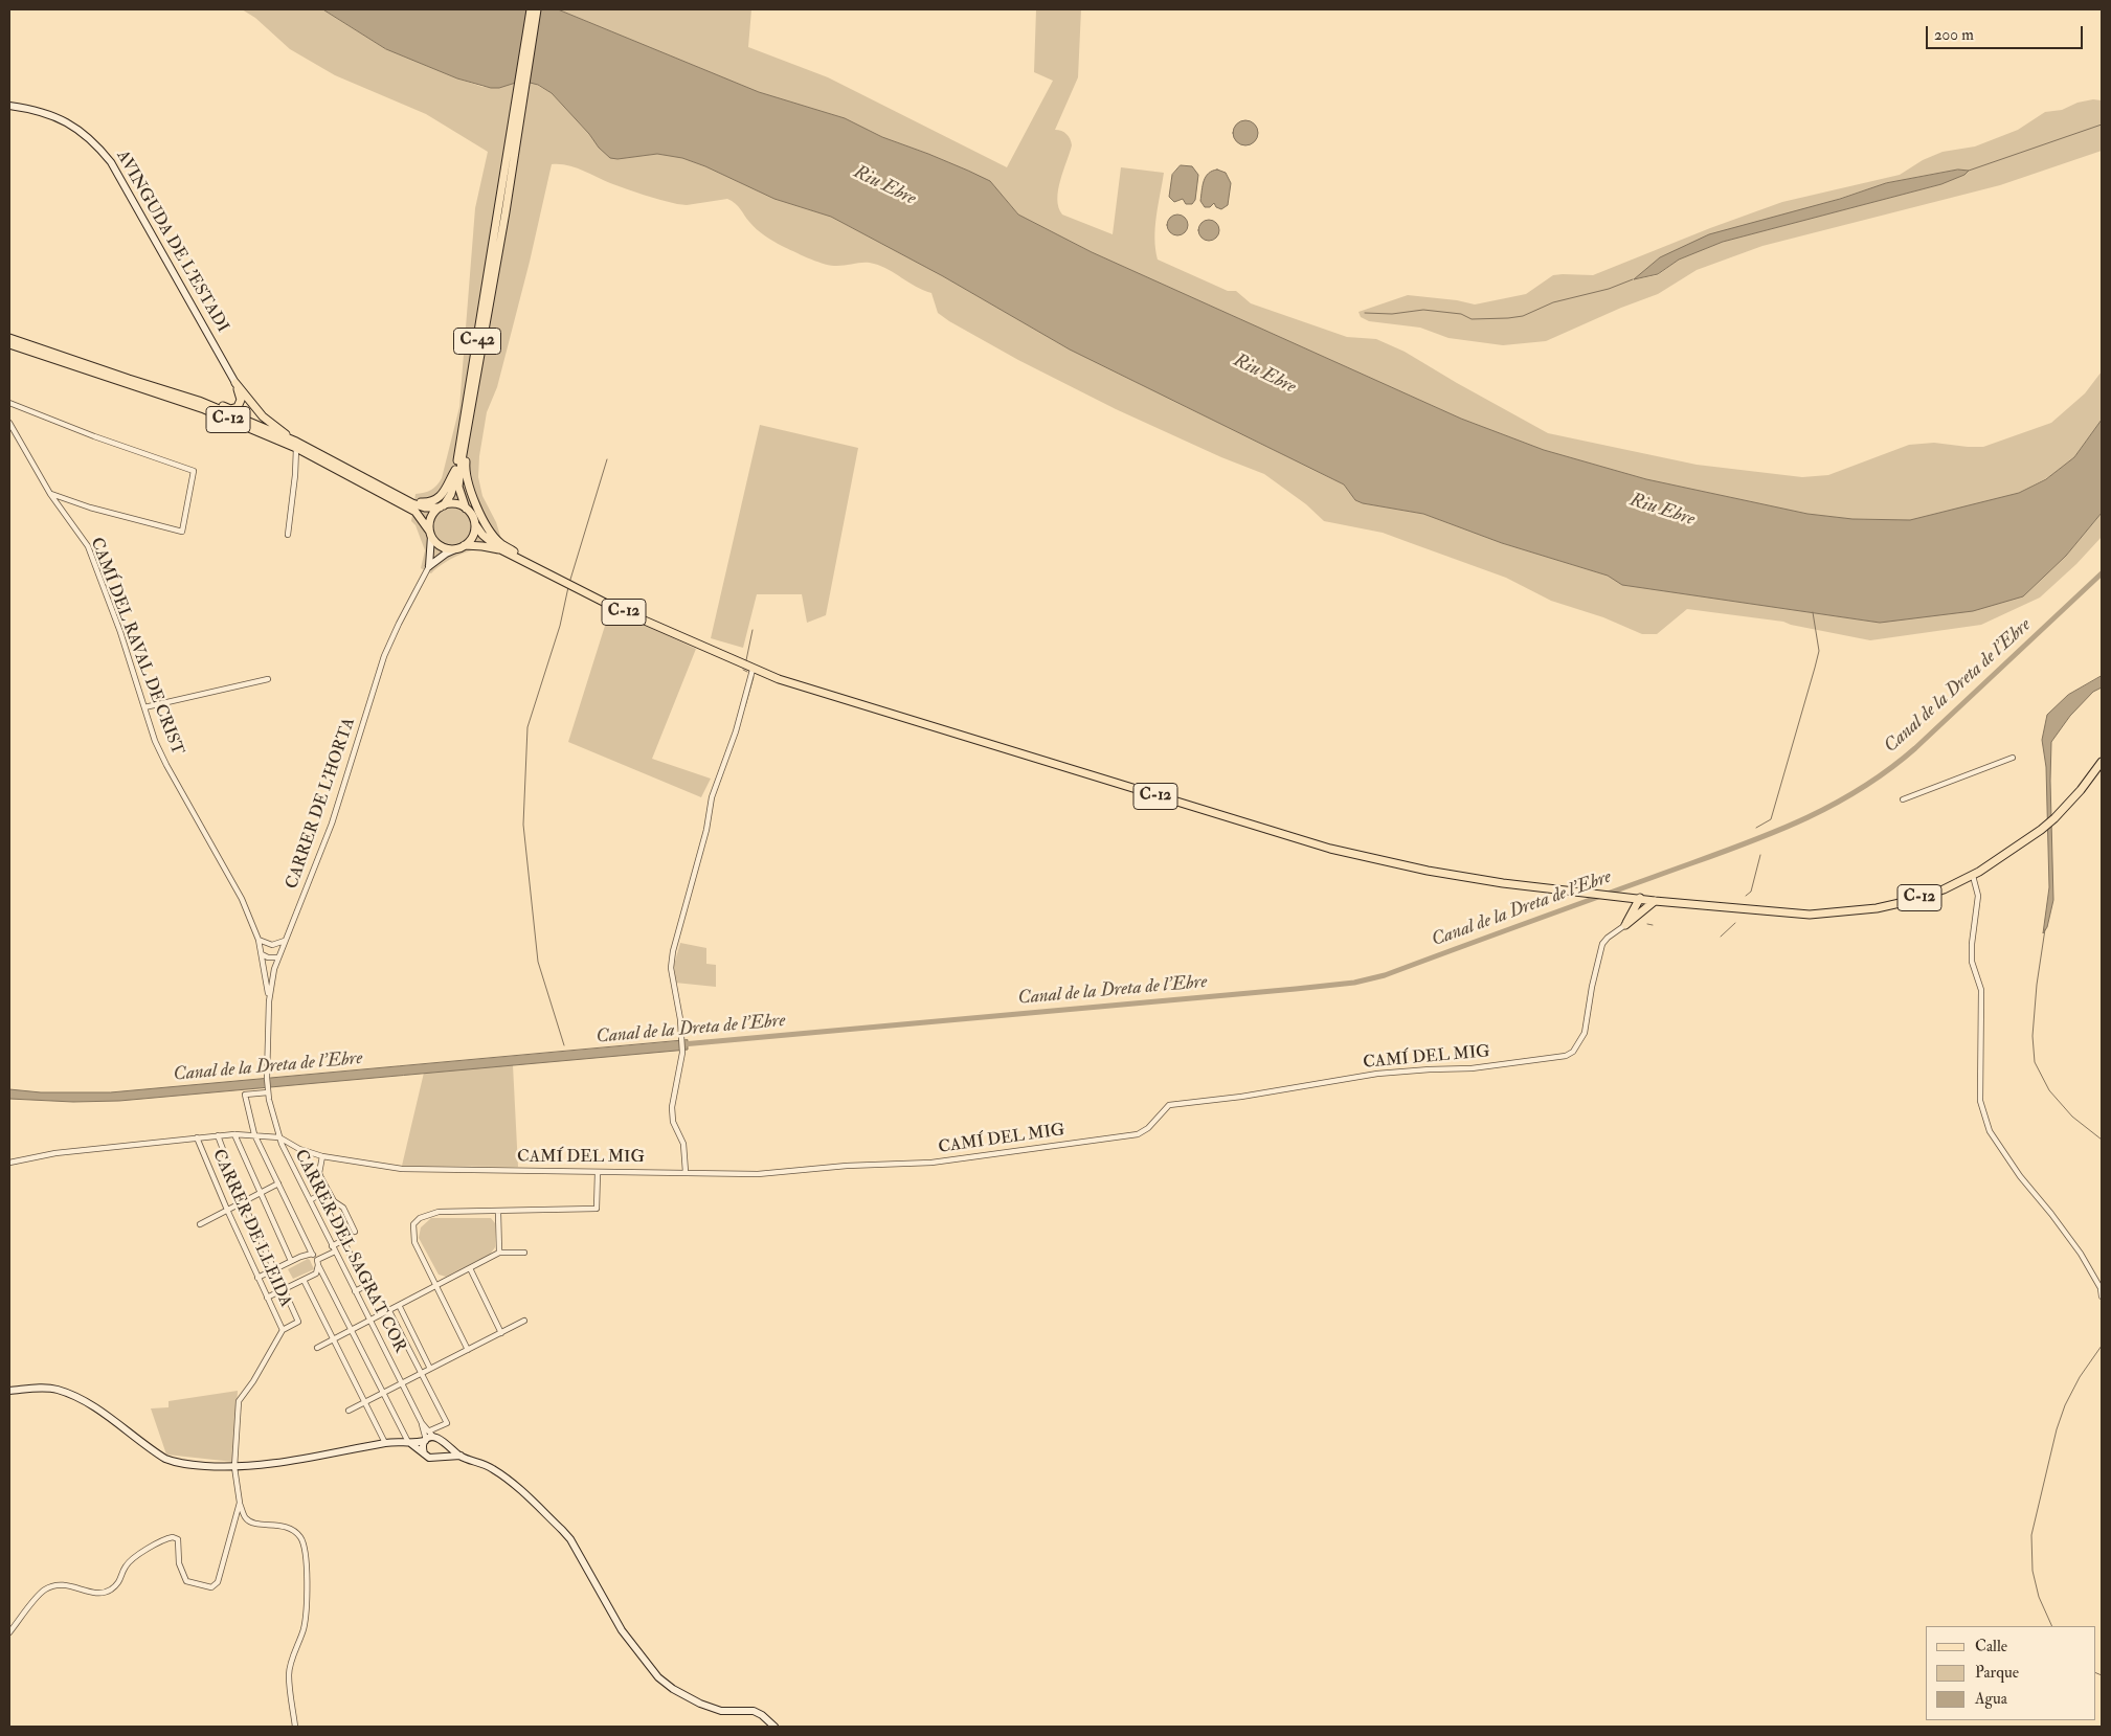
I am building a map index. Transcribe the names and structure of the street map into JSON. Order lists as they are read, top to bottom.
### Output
{
  "streets": {
    "main road": ["C-42", "C-12"],
    "street": [
      "AVINGUDA DE L'ESTADI",
      "CAMÍ DEL RAVAL DE CRIST",
      "CARRER DE L'HORTA",
      "CAMÍ DEL MIG",
      "CARRER DE LLEIDA",
      "CARRER DEL SAGRAT COR"
    ]
  },
  "crossings": [
    ["C-42", "C-12"],
    ["CAMÍ DEL RAVAL DE CRIST", "CARRER DE L'HORTA"],
    ["CARRER DE L'HORTA", "CARRER DEL SAGRAT COR"],
    ["CAMÍ DEL MIG", "CARRER DE LLEIDA"],
    ["CAMÍ DEL MIG", "CARRER DEL SAGRAT COR"]
  ],
  "water": ["Riu Ebre", "Canal de la Dreta de l'Ebre"],
  "legend": ["Calle", "Parque", "Agua"],
  "scale_bar": "200 m"
}
